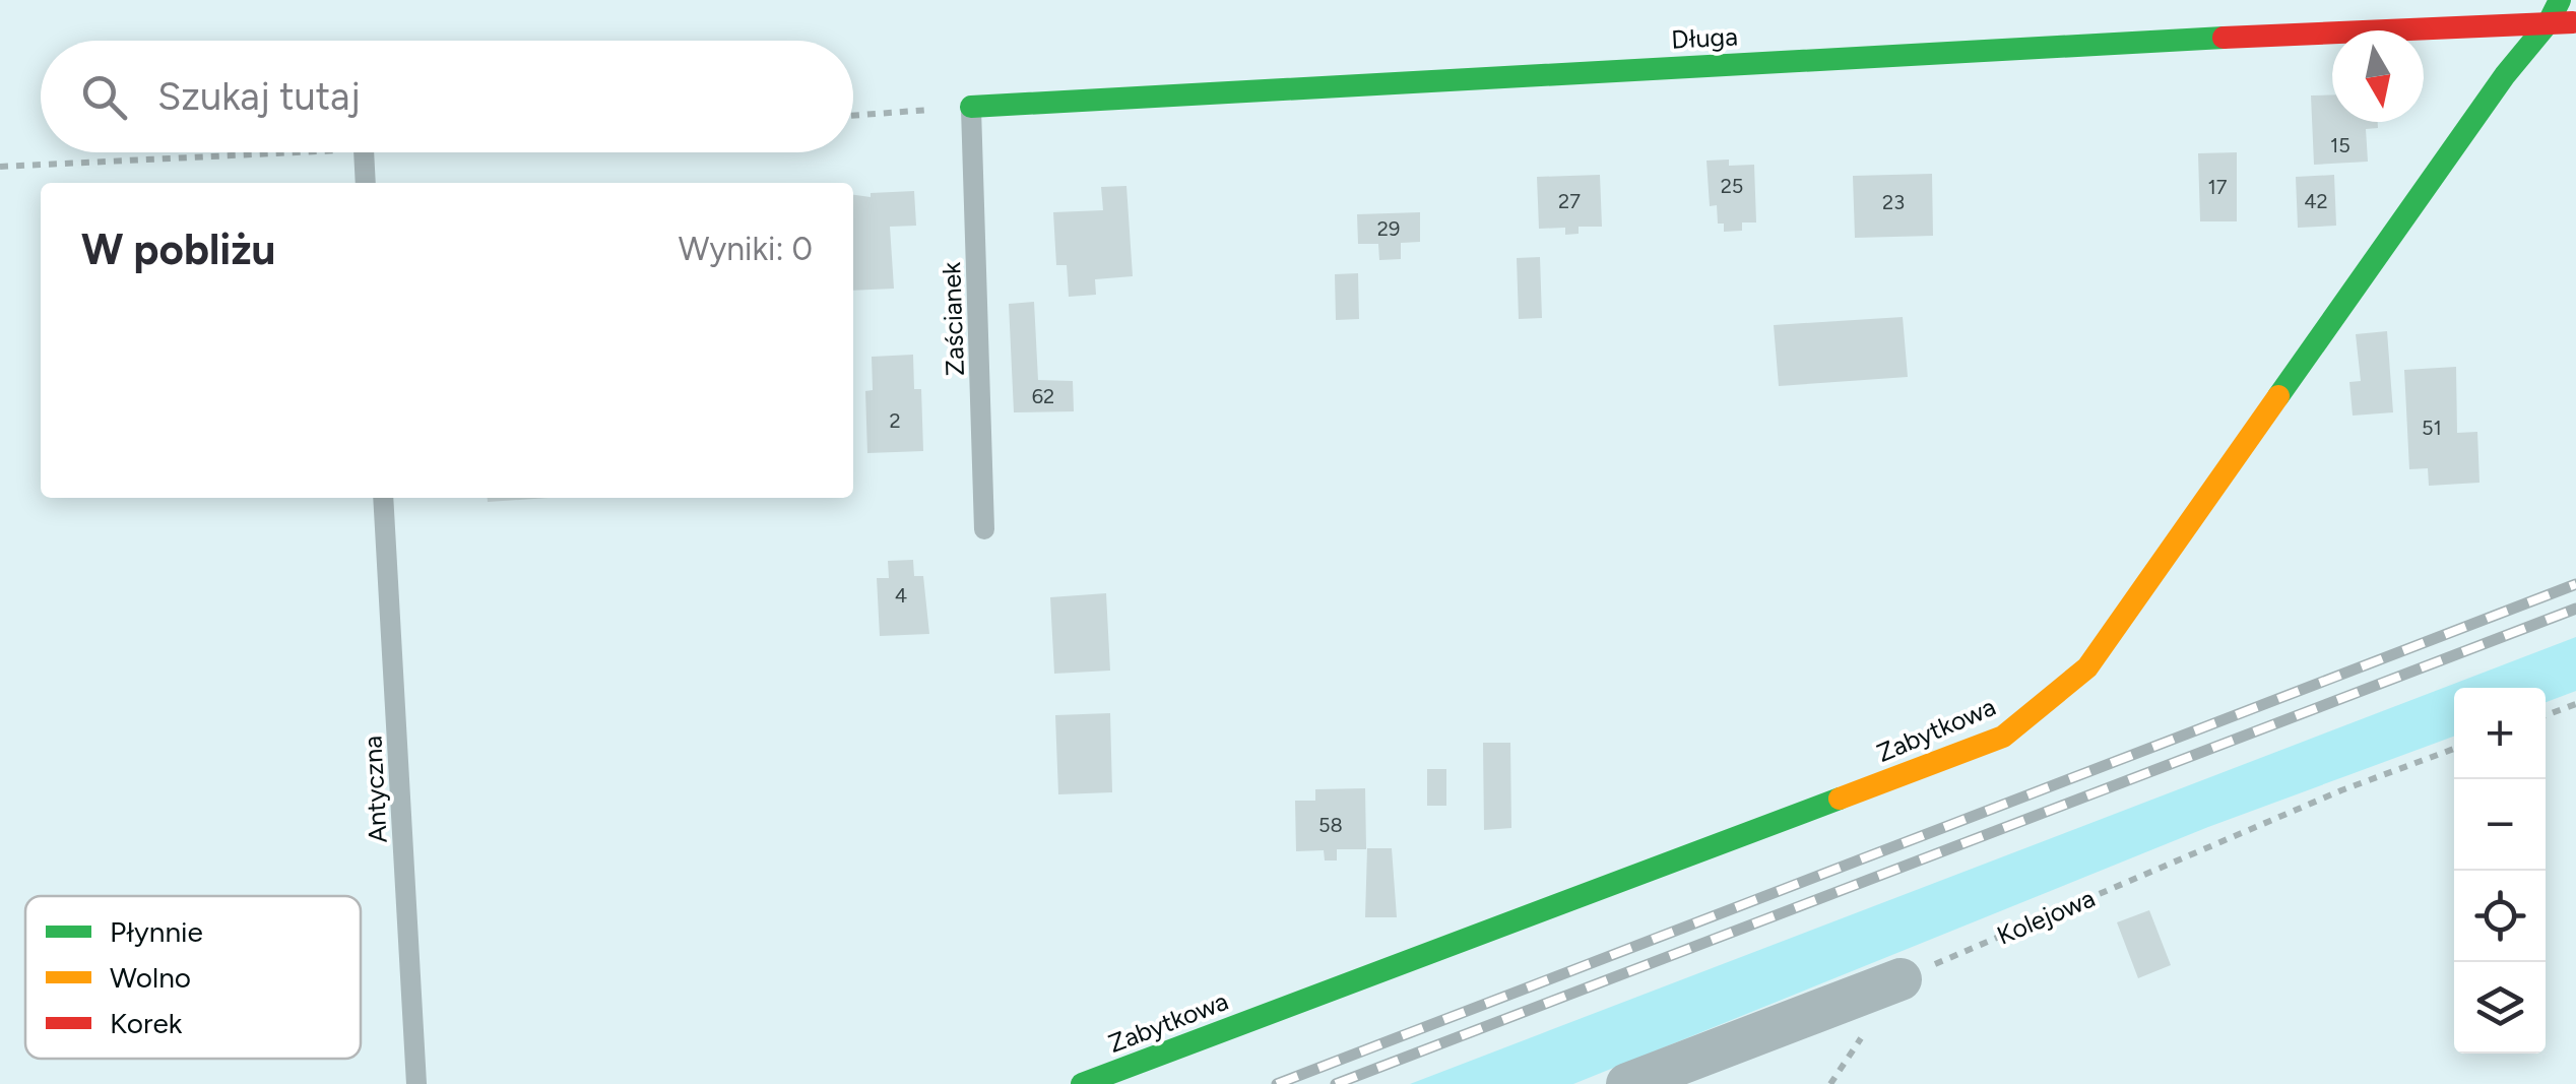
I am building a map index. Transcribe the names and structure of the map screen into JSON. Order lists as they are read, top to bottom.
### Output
{
  "streets": {
    "street": ["Długa", "Zabytkowa"],
    "lane": ["Zaścianek", "Antyczna"],
    "path": ["Kolejowa"]
  },
  "crossings": [
    ["Długa", "Zaścianek"],
    ["Długa", "Zabytkowa"]
  ],
  "house_numbers": [
    "15",
    "25",
    "17",
    "27",
    "42",
    "23",
    "29",
    "62",
    "2",
    "51",
    "4",
    "58"
  ],
  "legend": ["Płynnie", "Wolno", "Korek"],
  "north": "bottom",
  "page": {
    "search": "Szukaj tutaj",
    "heading": ["W pobliżu", "Wyniki: 0"],
    "map_buttons": ["+", "−"]
  }
}
